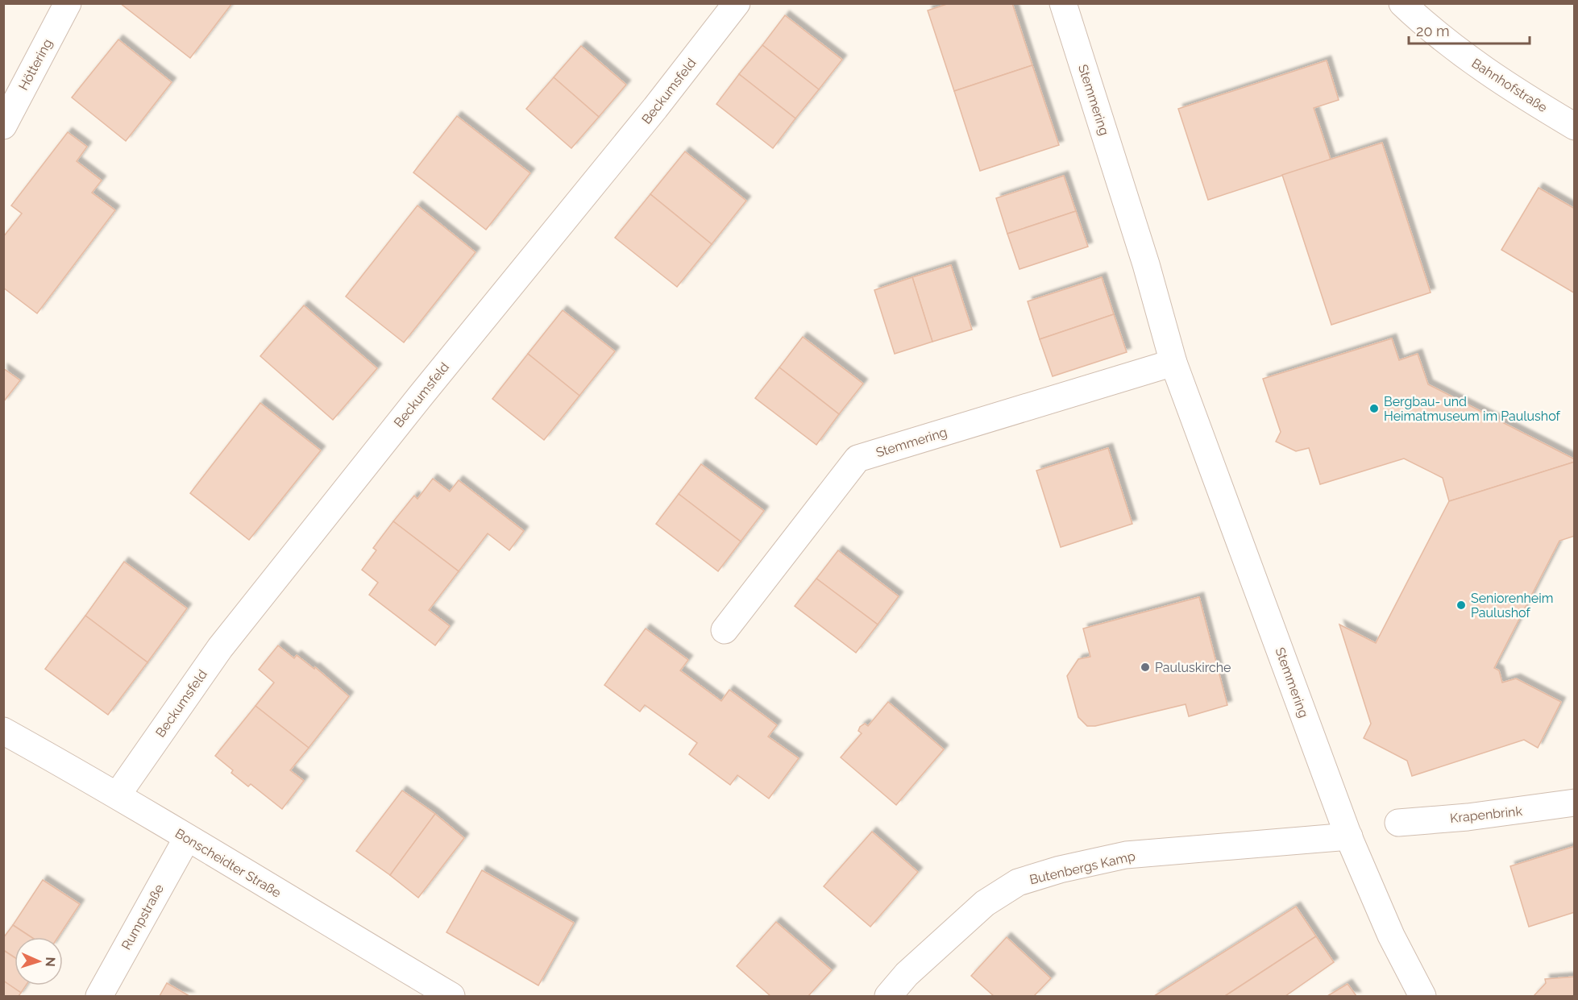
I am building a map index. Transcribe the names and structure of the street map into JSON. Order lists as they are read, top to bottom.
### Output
{
  "streets": {
    "street": [
      "Höttering",
      "Bahnhofstraße",
      "Beckumsfeld",
      "Stemmering",
      "Krapenbrink",
      "Bonscheidter Straße",
      "Butenbergs Kamp",
      "Rumpstraße"
    ]
  },
  "crossings": [
    ["Beckumsfeld", "Bonscheidter Straße"],
    ["Stemmering", "Butenbergs Kamp"],
    ["Bonscheidter Straße", "Rumpstraße"]
  ],
  "places": ["Bergbau- und Heimatmuseum im Paulushof", "Seniorenheim Paulushof", "Pauluskirche"],
  "scale_bar": "20 m",
  "north": "right"
}
